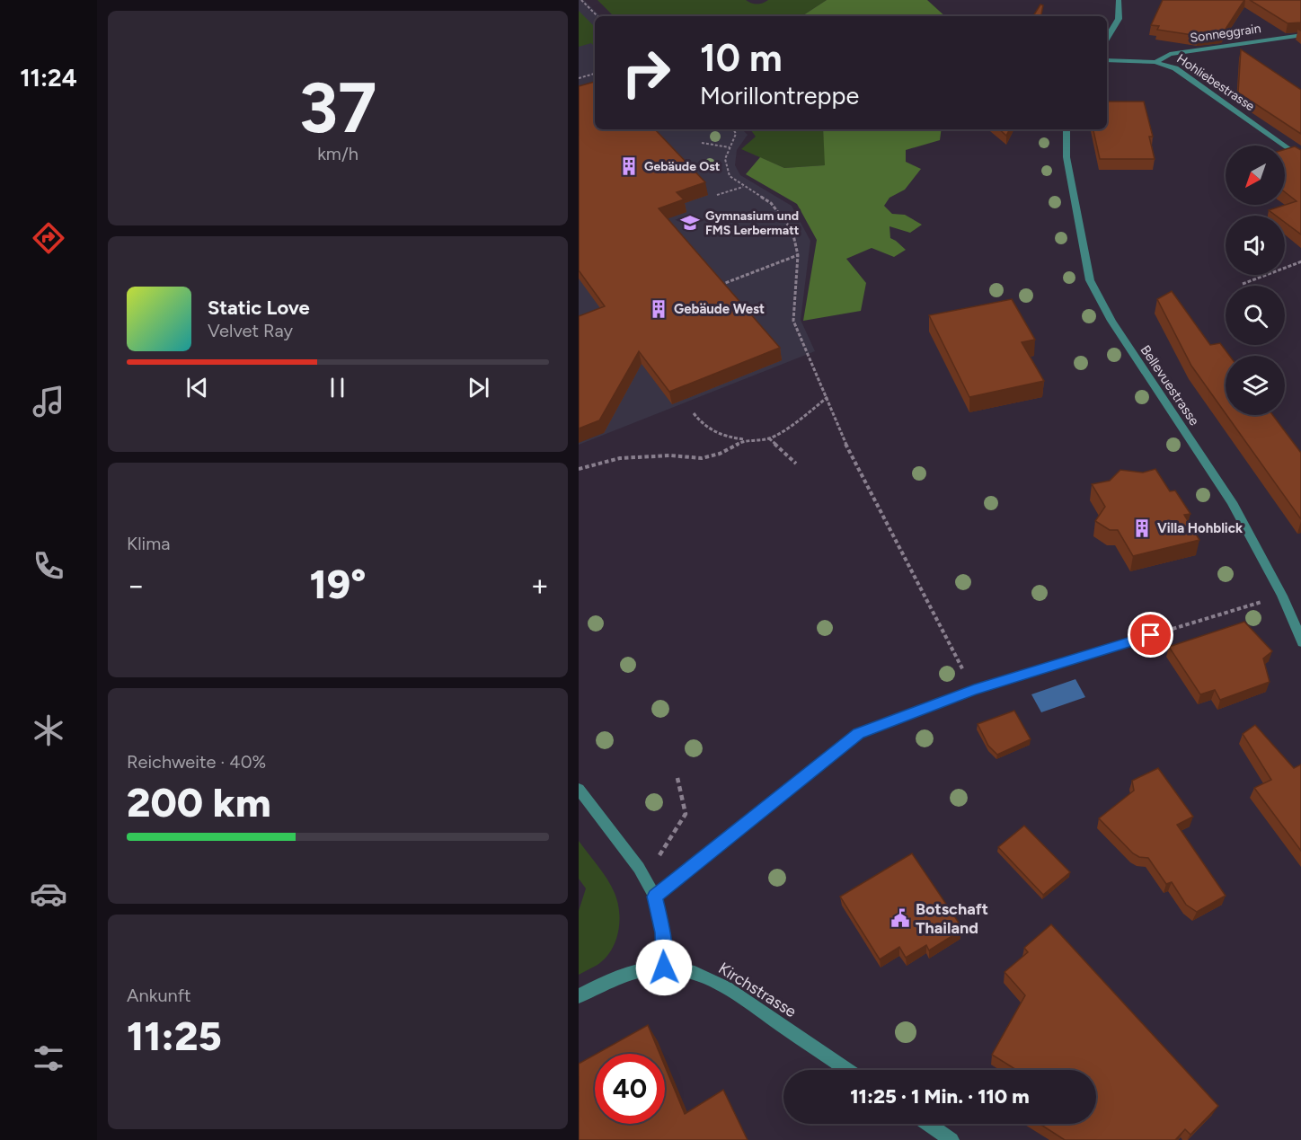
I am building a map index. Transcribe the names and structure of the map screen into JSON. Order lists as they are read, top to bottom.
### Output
{
  "streets": {
    "street": [
      "Sonneggrain",
      "Hohliebestrasse",
      "Bellevuestrasse",
      "Kirchstrasse"
    ]
  },
  "crossings": [
    ["Sonneggrain", "Hohliebestrasse"]
  ],
  "places": {
    "building": ["Gebäude Ost", "Gebäude West", "Villa Hohblick"],
    "school or university": ["Gymnasium und FMS Lerbermatt"],
    "public building": ["Botschaft Thailand"]
  },
  "north": "bottom left",
  "page": {
    "tabs": "11:24",
    "tile": [
      ["37", "km/h"],
      "Klima",
      ["Reichweite · 40%", "200 km"],
      ["Ankunft", "11:25"]
    ],
    "turn": ["10 m", "Morillontreppe"],
    "song": ["Static Love", "Velvet Ray"],
    "heat": ["−", "19°", "+"],
    "limit": "40",
    "trip": "11:25 · 1 Min. · 110 m"
  }
}
